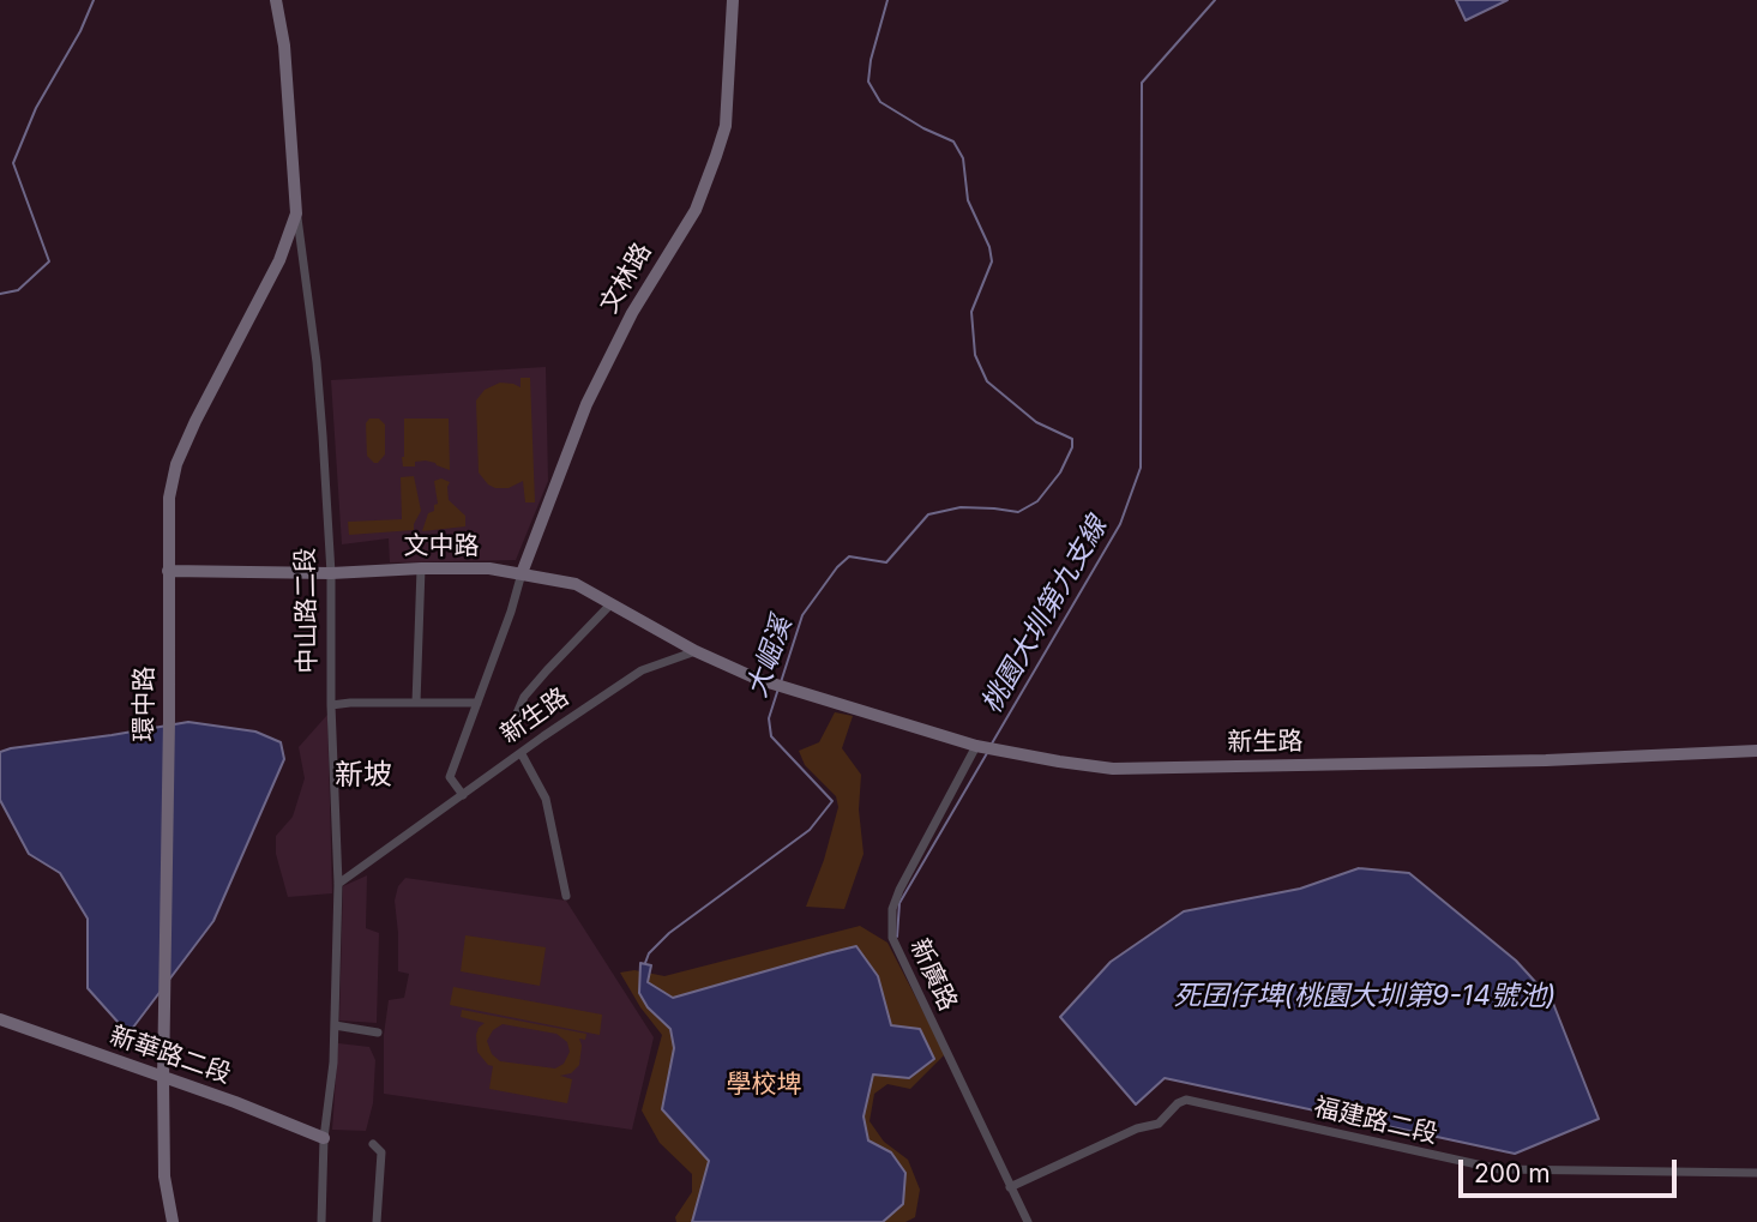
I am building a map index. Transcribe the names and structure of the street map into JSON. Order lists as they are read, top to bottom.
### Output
{
  "streets": {
    "street": [
      "文林路",
      "文中路",
      "中山路二段",
      "環中路",
      "新生路",
      "新廣路",
      "新華路二段",
      "福建路二段"
    ]
  },
  "crossings": [
    ["文林路", "文中路"],
    ["文中路", "中山路二段"],
    ["文中路", "環中路"],
    ["文中路", "新生路"],
    ["中山路二段", "環中路"],
    ["中山路二段", "新生路"],
    ["中山路二段", "新華路二段"],
    ["環中路", "新華路二段"],
    ["新生路", "新廣路"],
    ["新廣路", "福建路二段"]
  ],
  "districts": ["新坡"],
  "water": ["桃園大圳第九支線", "大崛溪", "死囝仔埤(桃園大圳第9-14號池)"],
  "parks": ["學校埤"],
  "scale_bar": "200 m"
}
